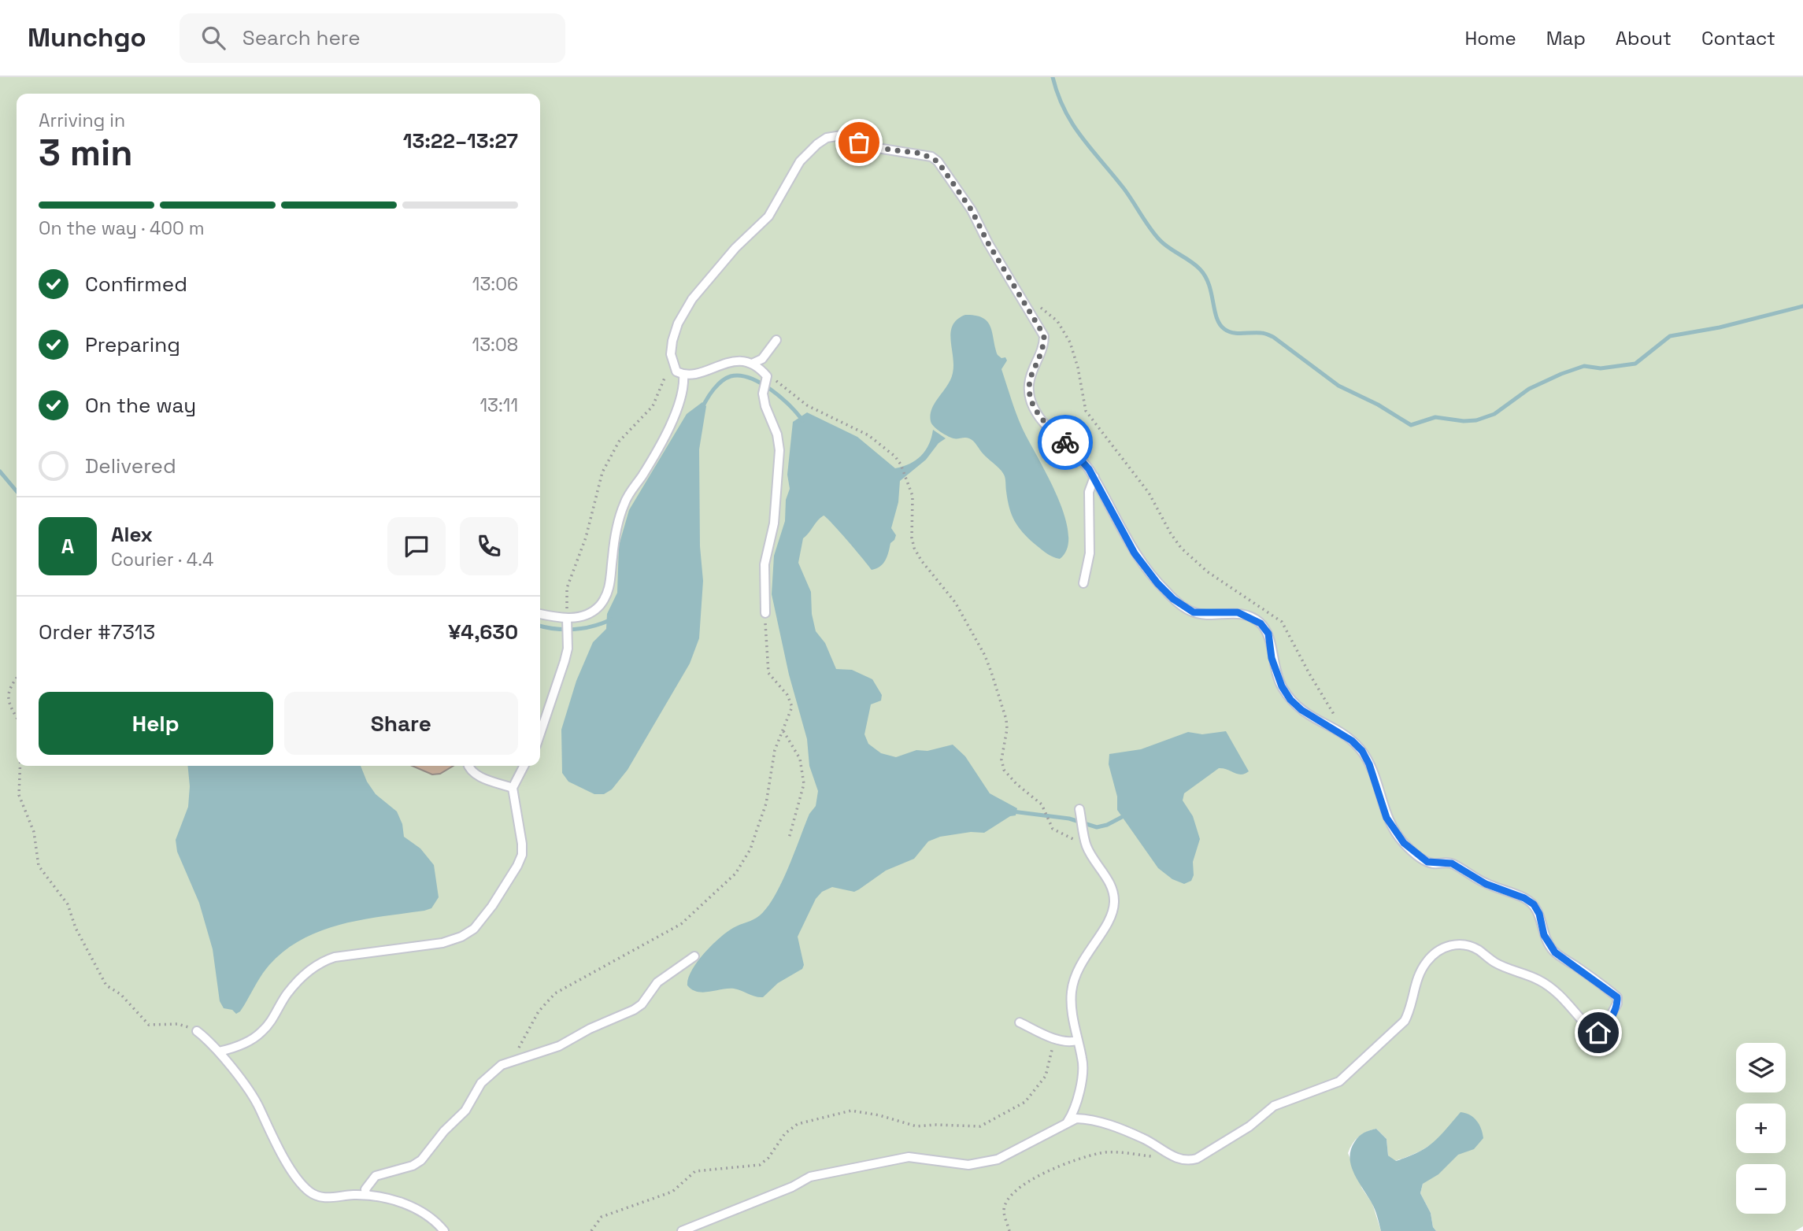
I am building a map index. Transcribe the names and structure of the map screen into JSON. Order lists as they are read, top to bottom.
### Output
{
  "page": {
    "header": "Munchgo",
    "search": "Search here",
    "nav": [
      "Home",
      "Map",
      "About",
      "Contact"
    ],
    "heading": ["3 min", "Arriving in", "13:22–13:27"],
    "panel": [
      "Alex",
      "Courier · 4.4",
      "Order #7313",
      "¥4,630"
    ],
    "bar": "On the way · 400 m",
    "list": [
      ["Confirmed", "13:06"],
      ["Preparing", "13:08"],
      ["On the way", "13:11"],
      "Delivered"
    ],
    "round": "A",
    "buttons": ["Help", "Share"],
    "map_buttons": ["+", "−"]
  }
}
